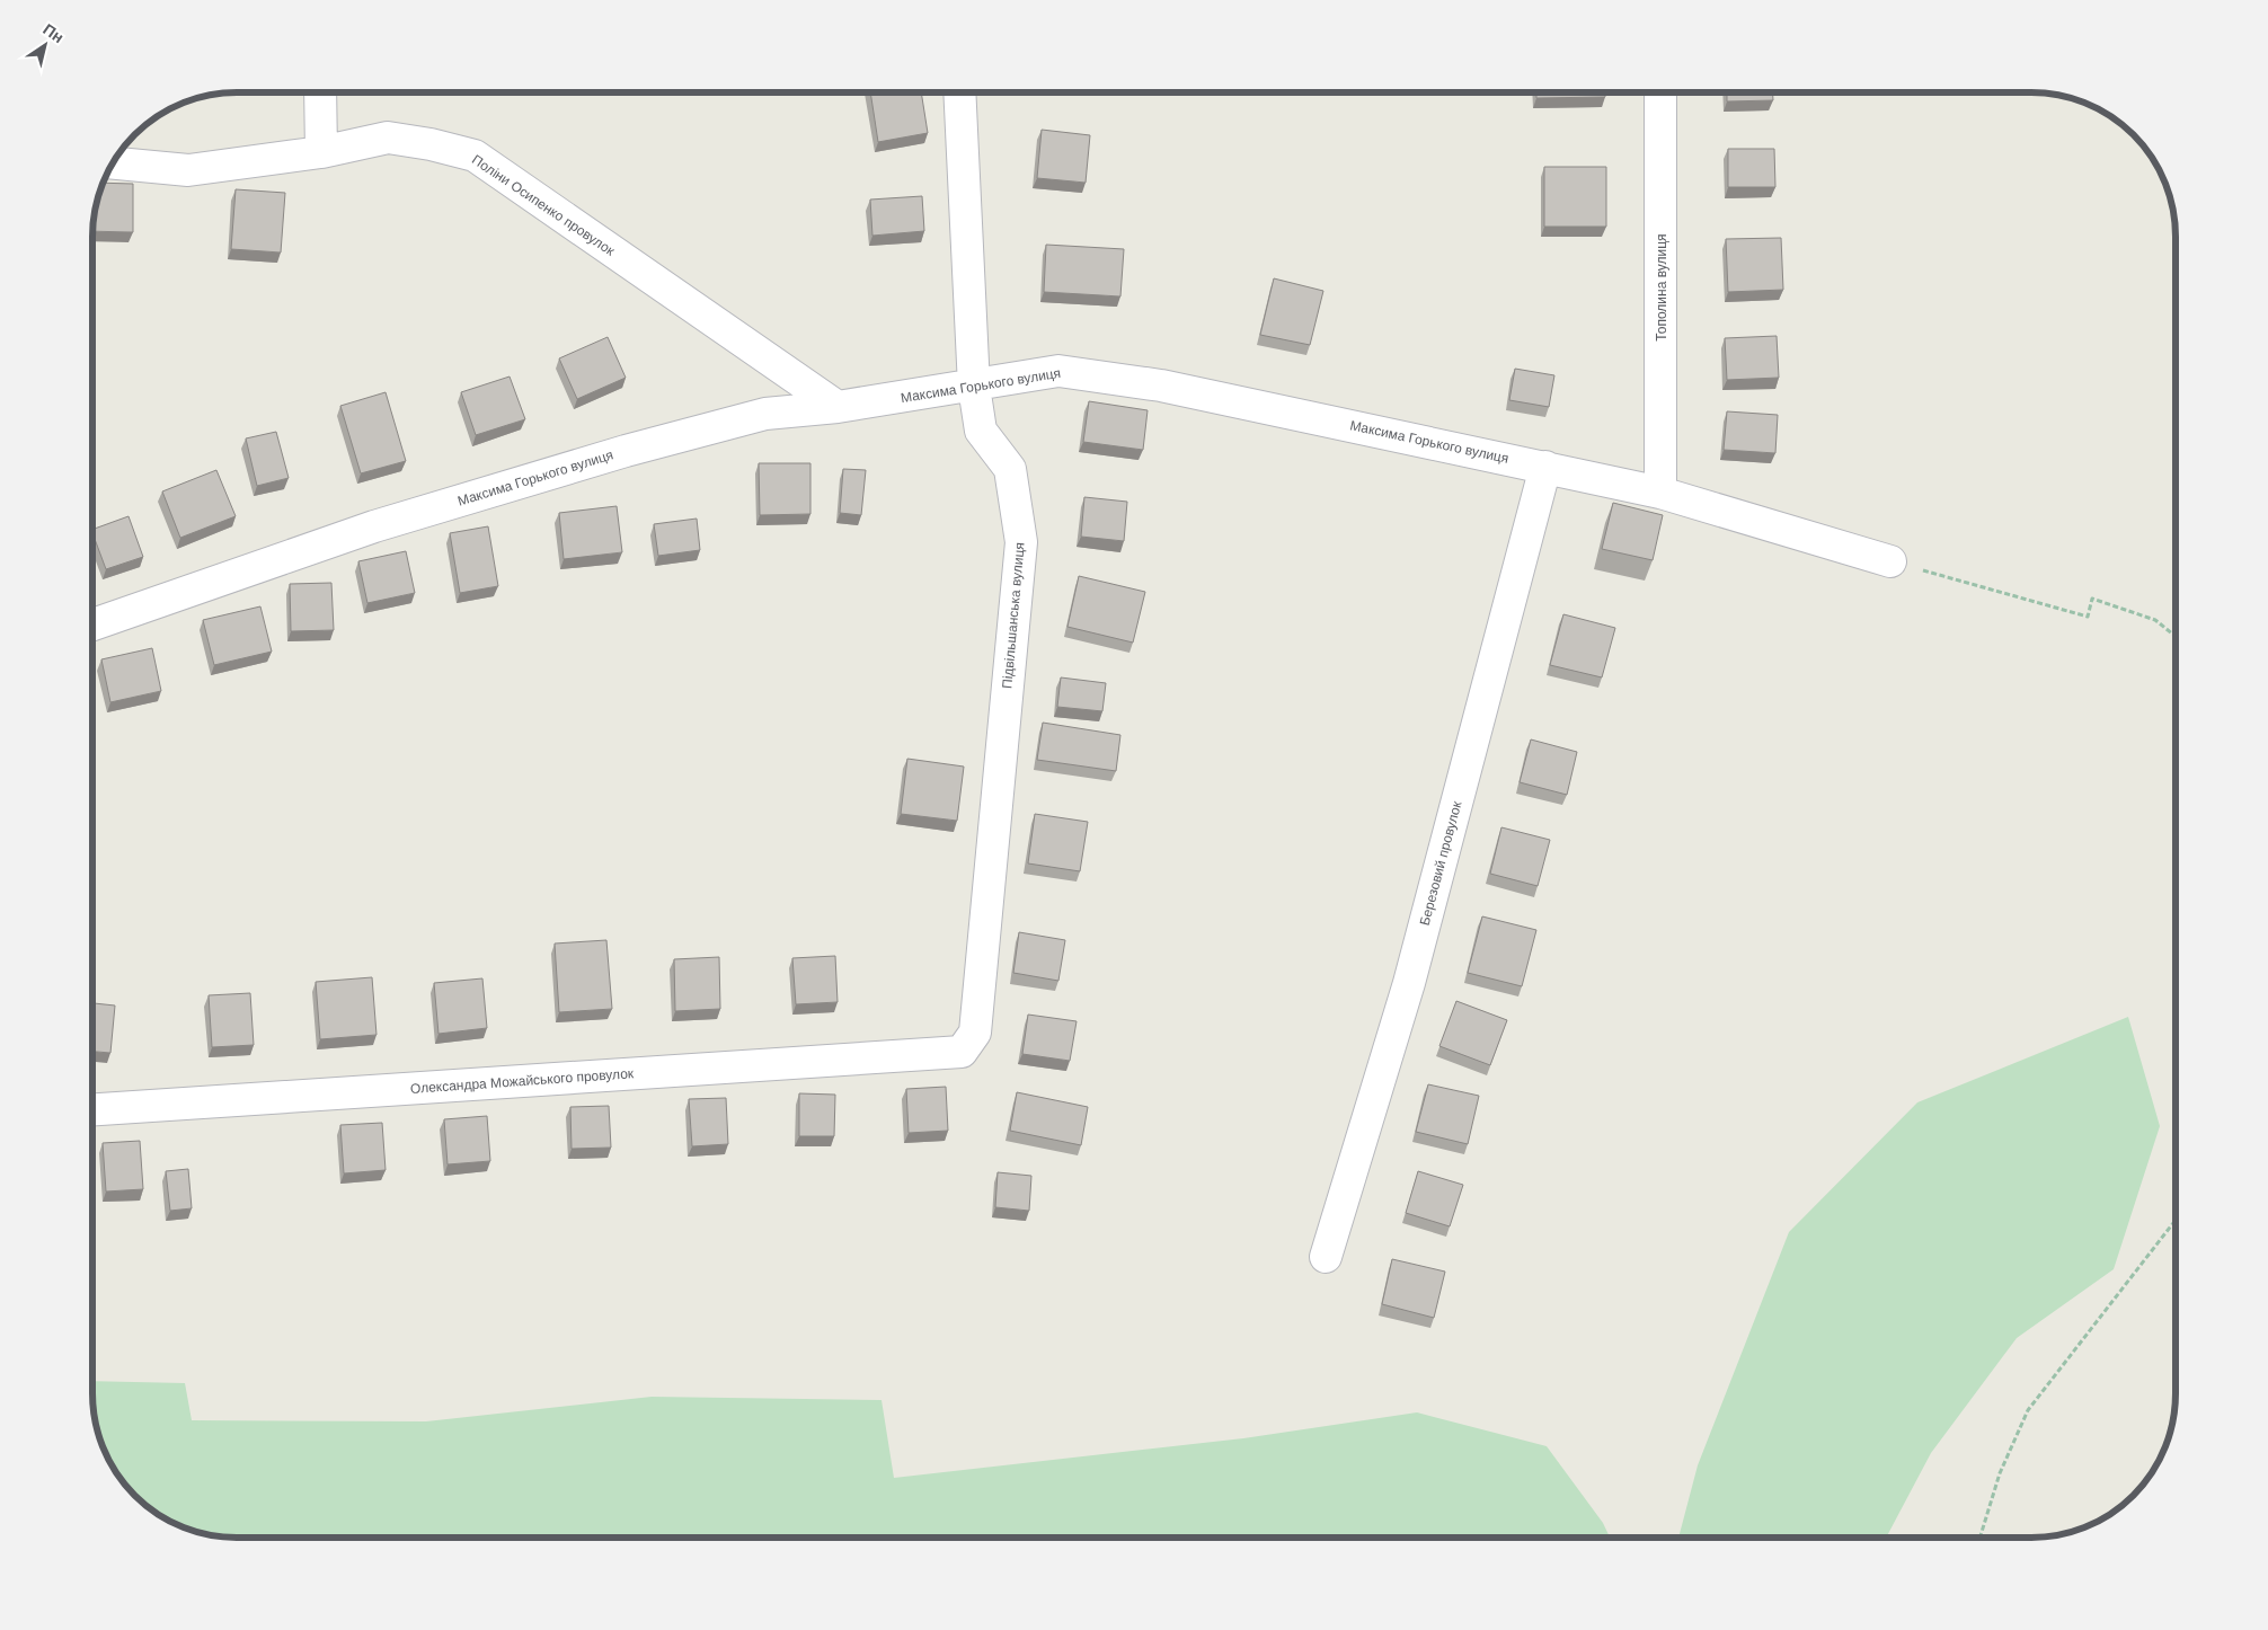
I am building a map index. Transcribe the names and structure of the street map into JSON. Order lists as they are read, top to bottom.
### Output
{
  "streets": {
    "street": [
      "Поліни Осипенко провулок",
      "Тополина вулиця",
      "Максима Горького вулиця",
      "Підвільшанська вулиця",
      "Березовий провулок",
      "Олександра Можайського провулок"
    ]
  },
  "crossings": [
    ["Поліни Осипенко провулок", "Максима Горького вулиця"],
    ["Тополина вулиця", "Максима Горького вулиця"],
    ["Максима Горького вулиця", "Підвільшанська вулиця"],
    ["Максима Горького вулиця", "Березовий провулок"],
    ["Підвільшанська вулиця", "Олександра Можайського провулок"]
  ],
  "north": "top right"
}
